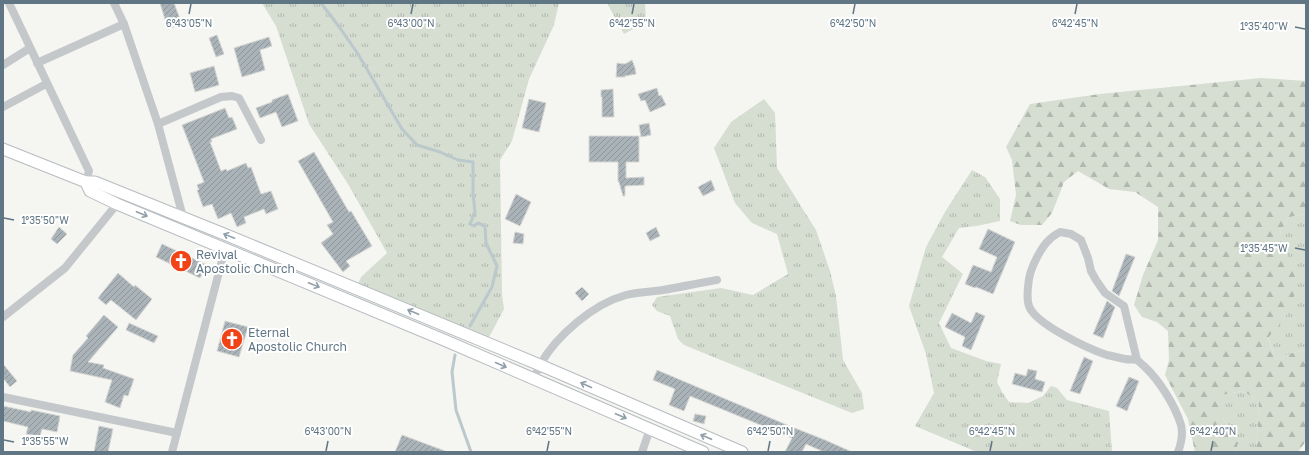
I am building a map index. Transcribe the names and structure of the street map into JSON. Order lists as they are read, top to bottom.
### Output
{
  "places": {
    "church": ["Revival Apostolic Church", "Eternal Apostolic Church"]
  },
  "coordinates": [
    "6°43'05\"N",
    "6°43'00\"N",
    "6°42'55\"N",
    "6°42'50\"N",
    "6°42'45\"N",
    "1°35'40\"W",
    "1°35'50\"W",
    "1°35'45\"W",
    "6°42'40\"N",
    "1°35'55\"W"
  ]
}
